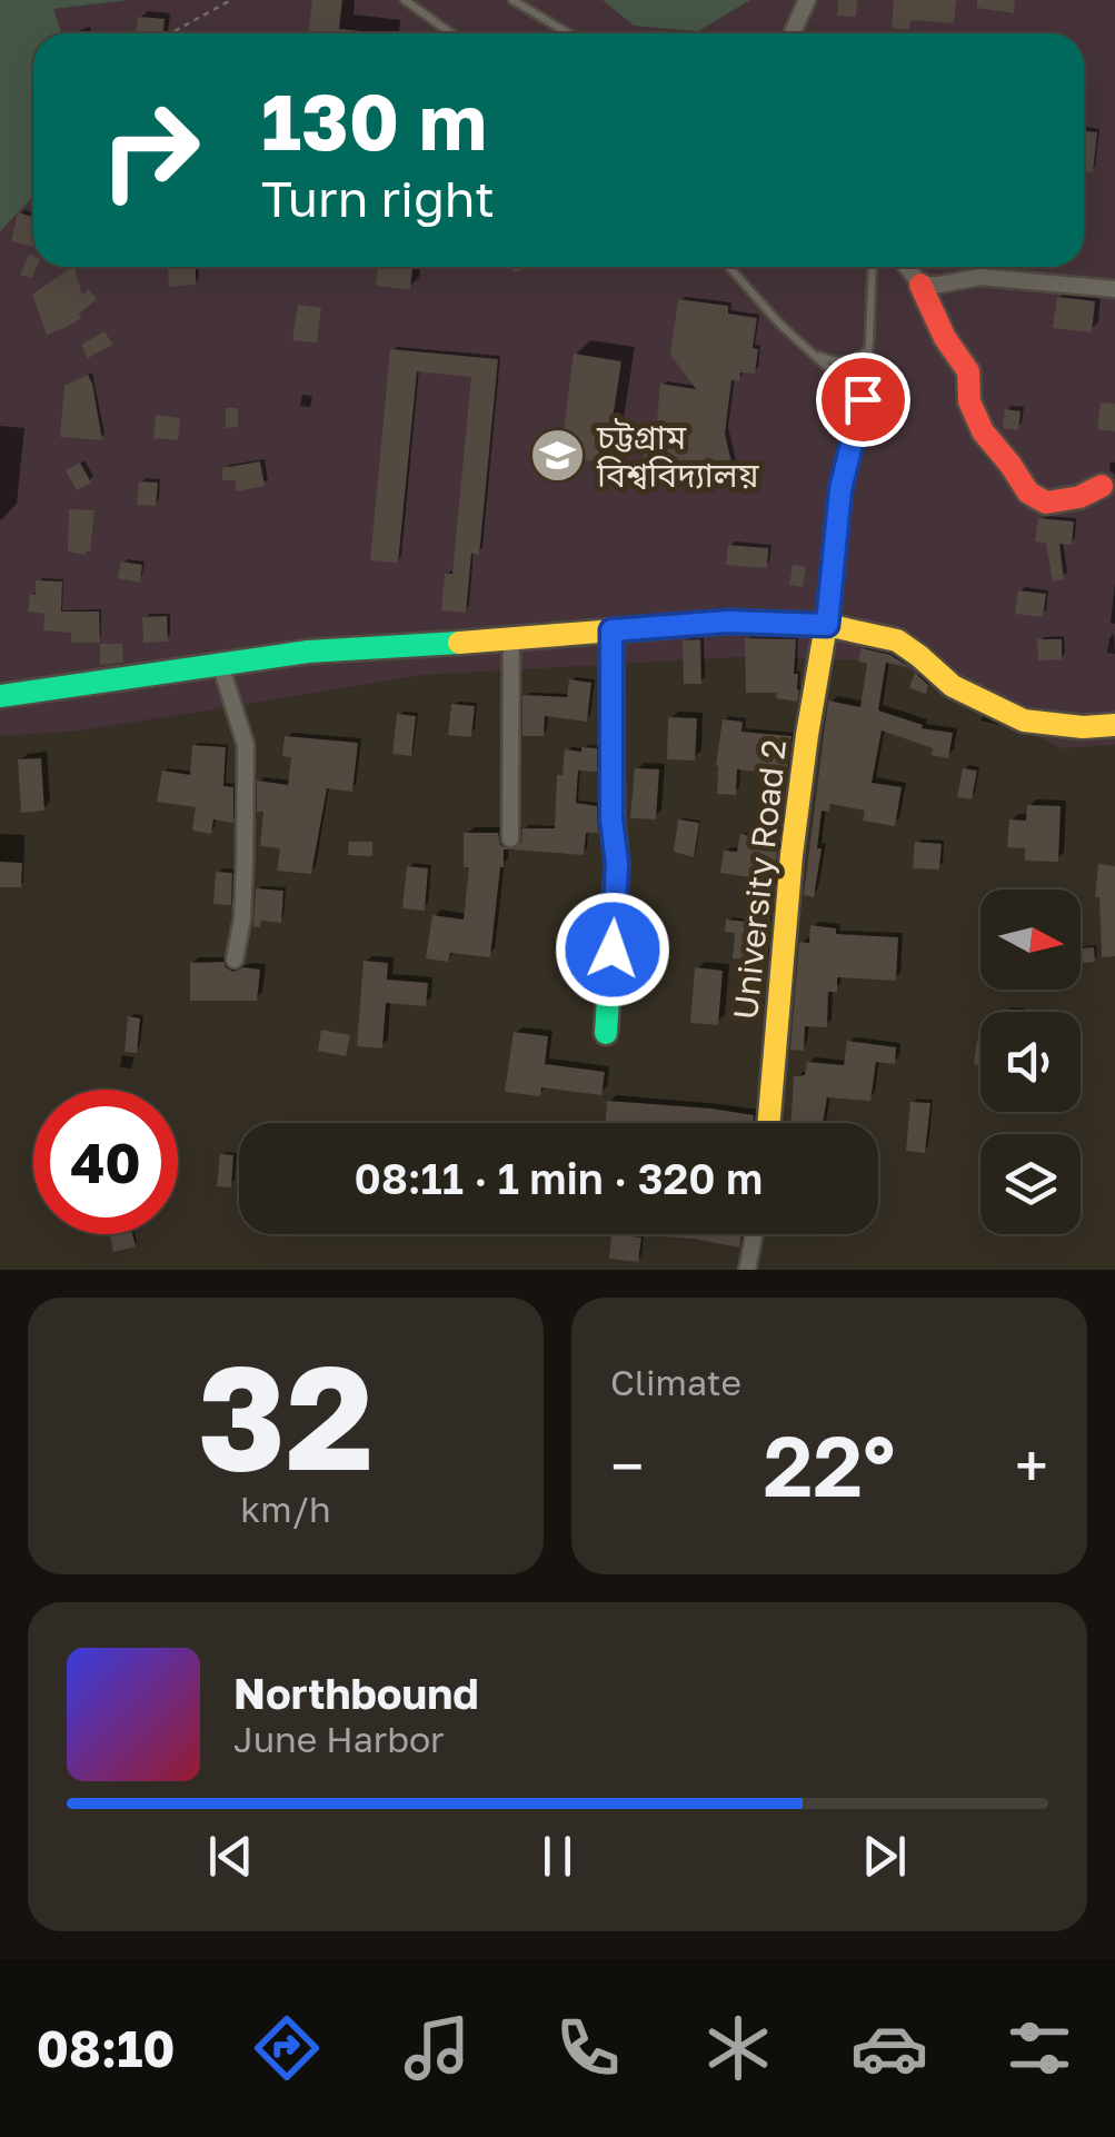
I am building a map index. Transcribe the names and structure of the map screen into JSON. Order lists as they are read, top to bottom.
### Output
{
  "streets": {
    "street": ["University Road 2"]
  },
  "places": {
    "school or university": ["চট্টগ্রাম বিশ্ববিদ্যালয়"]
  },
  "north": "right",
  "page": {
    "turn": ["130 m", "Turn right"],
    "limit": "40",
    "trip": "08:11 · 1 min · 320 m",
    "tile": [
      ["32", "km/h"],
      "Climate"
    ],
    "heat": ["−", "22°", "+"],
    "song": ["Northbound", "June Harbor"],
    "tabs": "08:10"
  }
}
